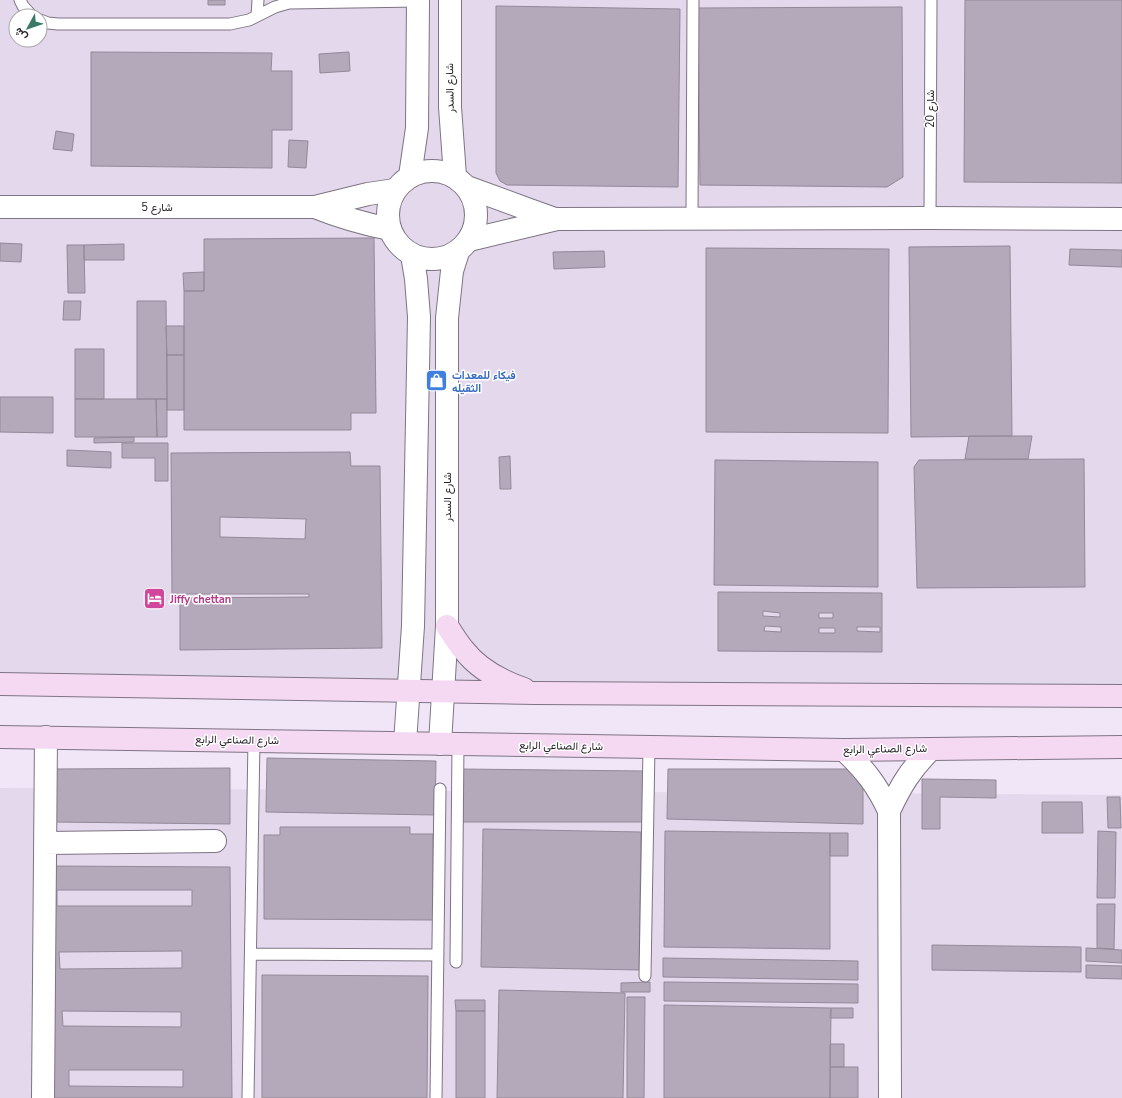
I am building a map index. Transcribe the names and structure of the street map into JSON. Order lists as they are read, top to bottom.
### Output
{
  "streets": {
    "main road": ["شارع الصناعي الرابع"],
    "street": ["شارع السدر", "شارع 5"],
    "lane": ["شارع 20"]
  },
  "crossings": [
    ["شارع السدر", "شارع 5"],
    ["شارع السدر", "شارع الصناعي الرابع"]
  ],
  "places": {
    "shop": ["فيكاء للمعدات الثقيله"],
    "hotel": ["Jiffy chettan"]
  },
  "north": "bottom left"
}
